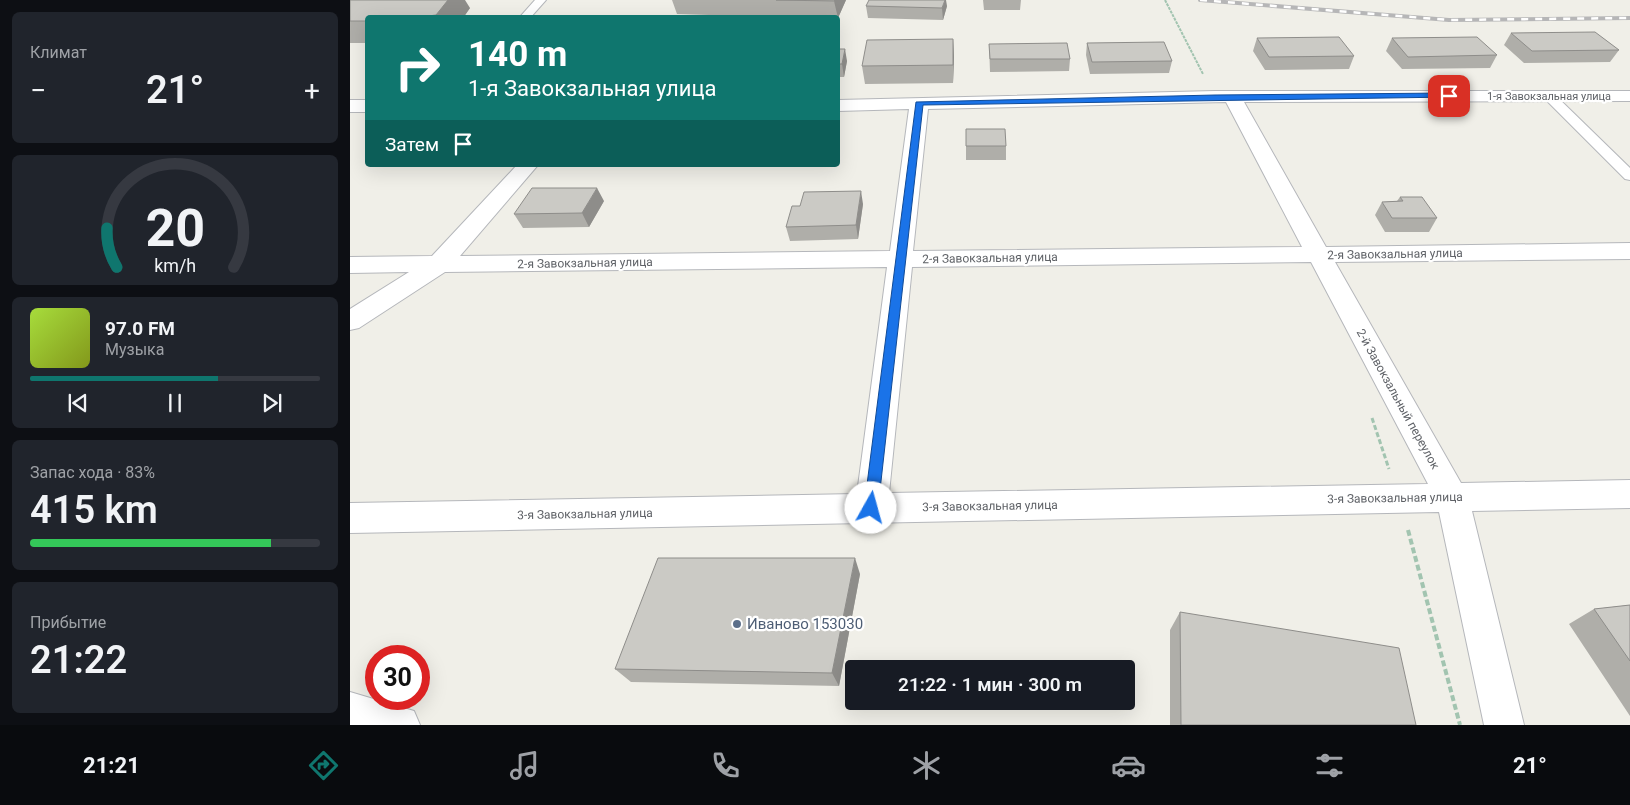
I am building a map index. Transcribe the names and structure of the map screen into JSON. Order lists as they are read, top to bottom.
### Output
{
  "streets": {
    "street": [
      "1-я Завокзальная улица",
      "2-я Завокзальная улица",
      "2-й Завокзальный переулок",
      "3-я Завокзальная улица"
    ]
  },
  "crossings": [
    ["1-я Завокзальная улица", "2-й Завокзальный переулок"],
    ["2-я Завокзальная улица", "2-й Завокзальный переулок"],
    ["2-й Завокзальный переулок", "3-я Завокзальная улица"]
  ],
  "places": ["Иваново 153030"],
  "page": {
    "tile": [
      "Климат",
      ["Запас хода · 83%", "415 km"],
      ["Прибытие", "21:22"]
    ],
    "turn": ["140 m", "1-я Завокзальная улица"],
    "heat": ["−", "21°", "+"],
    "then": "Затем",
    "song": ["97.0 FM", "Музыка"],
    "limit": "30",
    "trip": "21:22 · 1 мин · 300 m",
    "tabs": ["21:21", "21°"],
    "gauge": ["20", "km/h"]
  }
}
